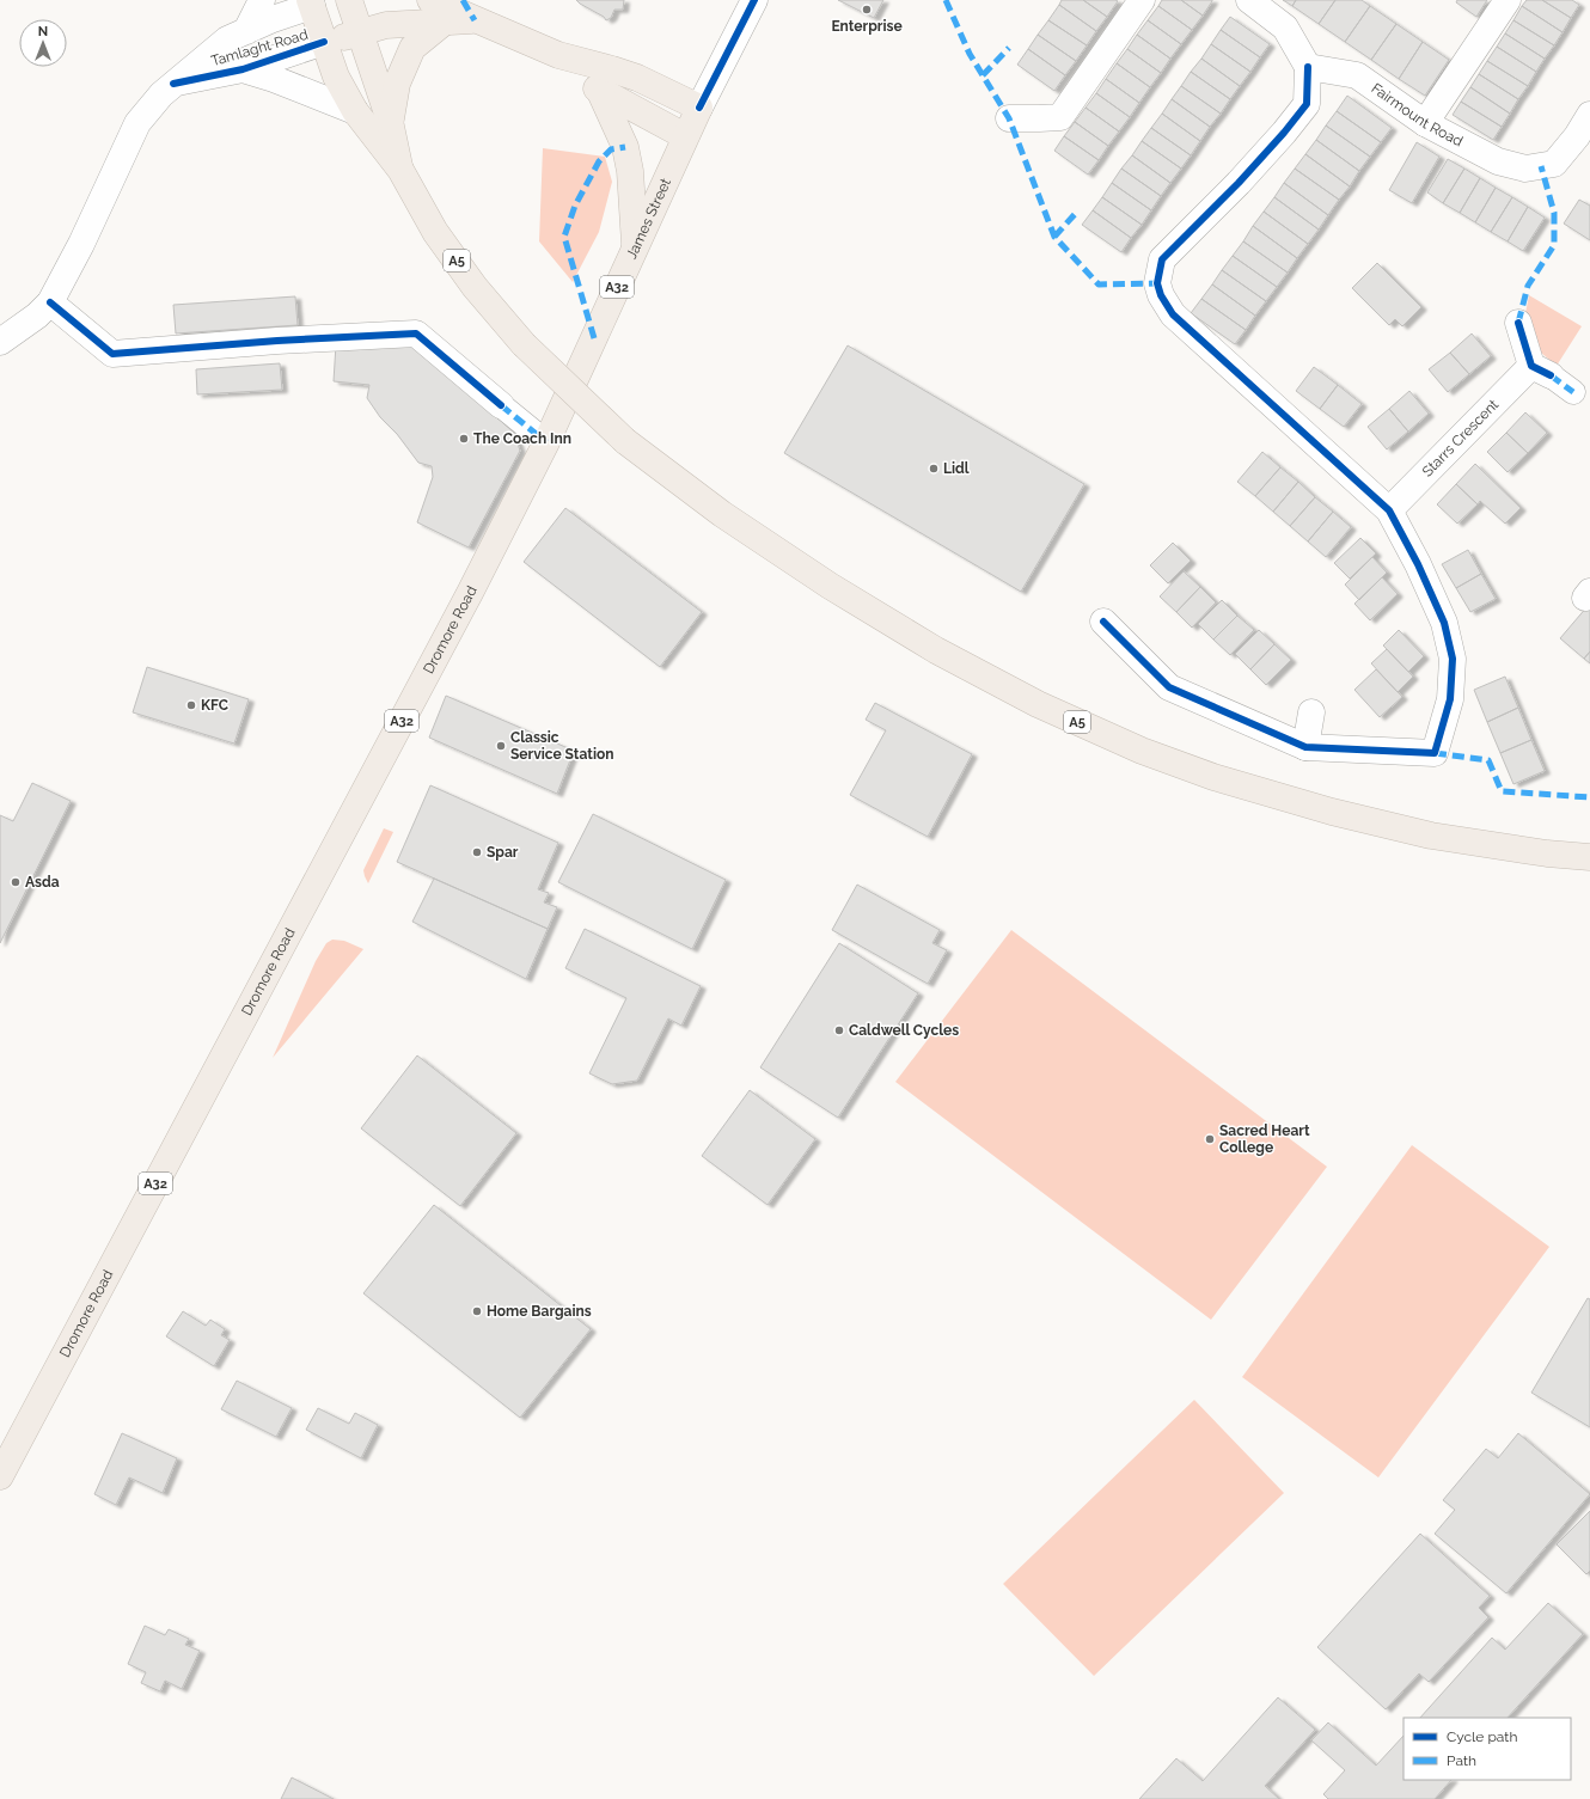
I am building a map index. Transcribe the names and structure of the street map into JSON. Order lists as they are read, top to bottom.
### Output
{
  "streets": {
    "highway": [
      "James Street",
      "A5",
      "A32",
      "Dromore Road"
    ],
    "street": ["Tamlaght Road", "Fairmount Road", "Starrs Crescent"]
  },
  "crossings": [
    ["Tamlaght Road", "A5"],
    ["James Street", "Dromore Road"]
  ],
  "places": [
    "Enterprise",
    "The Coach Inn",
    "Lidl",
    "KFC",
    "Classic Service Station",
    "Spar",
    "Asda",
    "Caldwell Cycles",
    "Sacred Heart College",
    "Home Bargains"
  ],
  "legend": ["Cycle path", "Path"],
  "north": "top"
}
